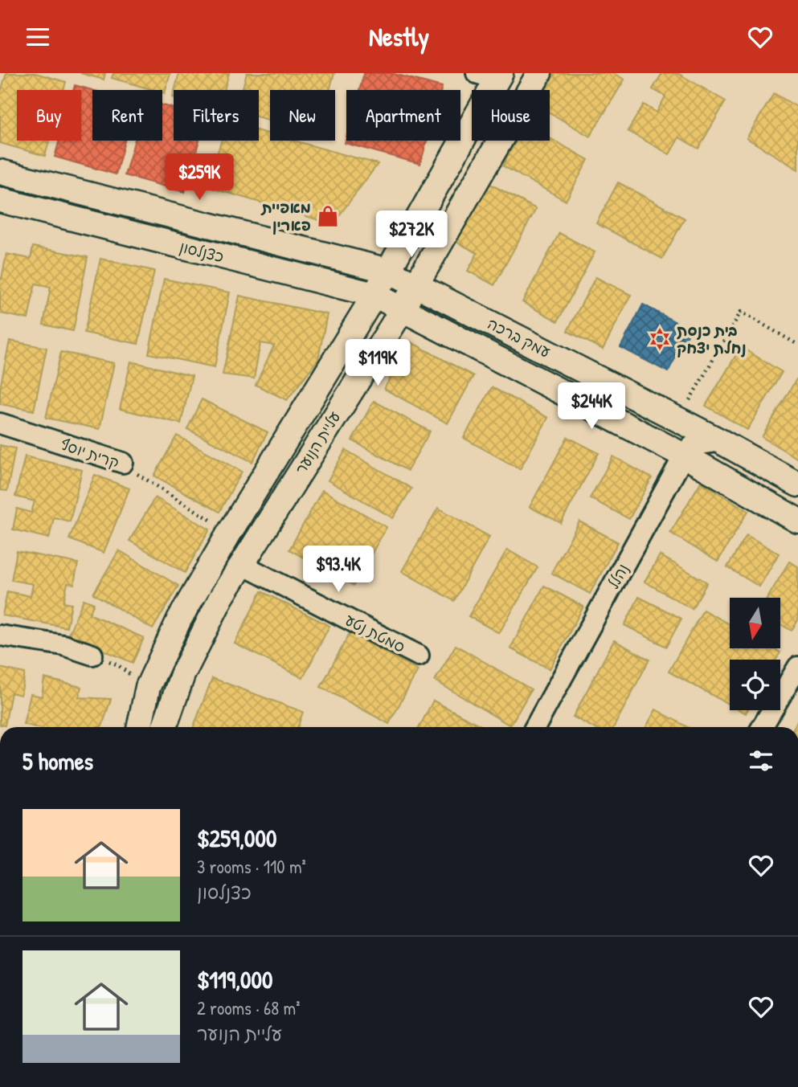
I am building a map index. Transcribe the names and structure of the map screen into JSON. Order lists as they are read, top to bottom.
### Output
{
  "streets": {
    "street": [
      "כצנלסון",
      "עמק ברכה",
      "עליית הנוער",
      "קרית יוסף",
      "נהלל",
      "סמטת נטע"
    ]
  },
  "crossings": [
    ["כצנלסון", "עמק ברכה"],
    ["כצנלסון", "עליית הנוער"],
    ["עמק ברכה", "עליית הנוער"],
    ["עמק ברכה", "נהלל"],
    ["עליית הנוער", "קרית יוסף"],
    ["עליית הנוער", "סמטת נטע"]
  ],
  "places": {
    "shop": ["מאפיית פארין"],
    "synagogue": ["בית כנסת נחלת יצחק"]
  },
  "north": "bottom",
  "page": {
    "header": "Nestly",
    "chip": [
      "Buy",
      "Rent",
      "Filters",
      "New",
      "Apartment",
      "House"
    ],
    "price": [
      "$259K",
      "$272K",
      "$119K",
      "$244K",
      "$93.4K"
    ],
    "heading": "5 homes",
    "list": [
      {
        "name": "$259,000",
        "note": "3 rooms · 110 m² · כצנלסון"
      },
      {
        "name": "$119,000",
        "note": "2 rooms · 68 m² · עליית הנוער"
      }
    ]
  }
}
